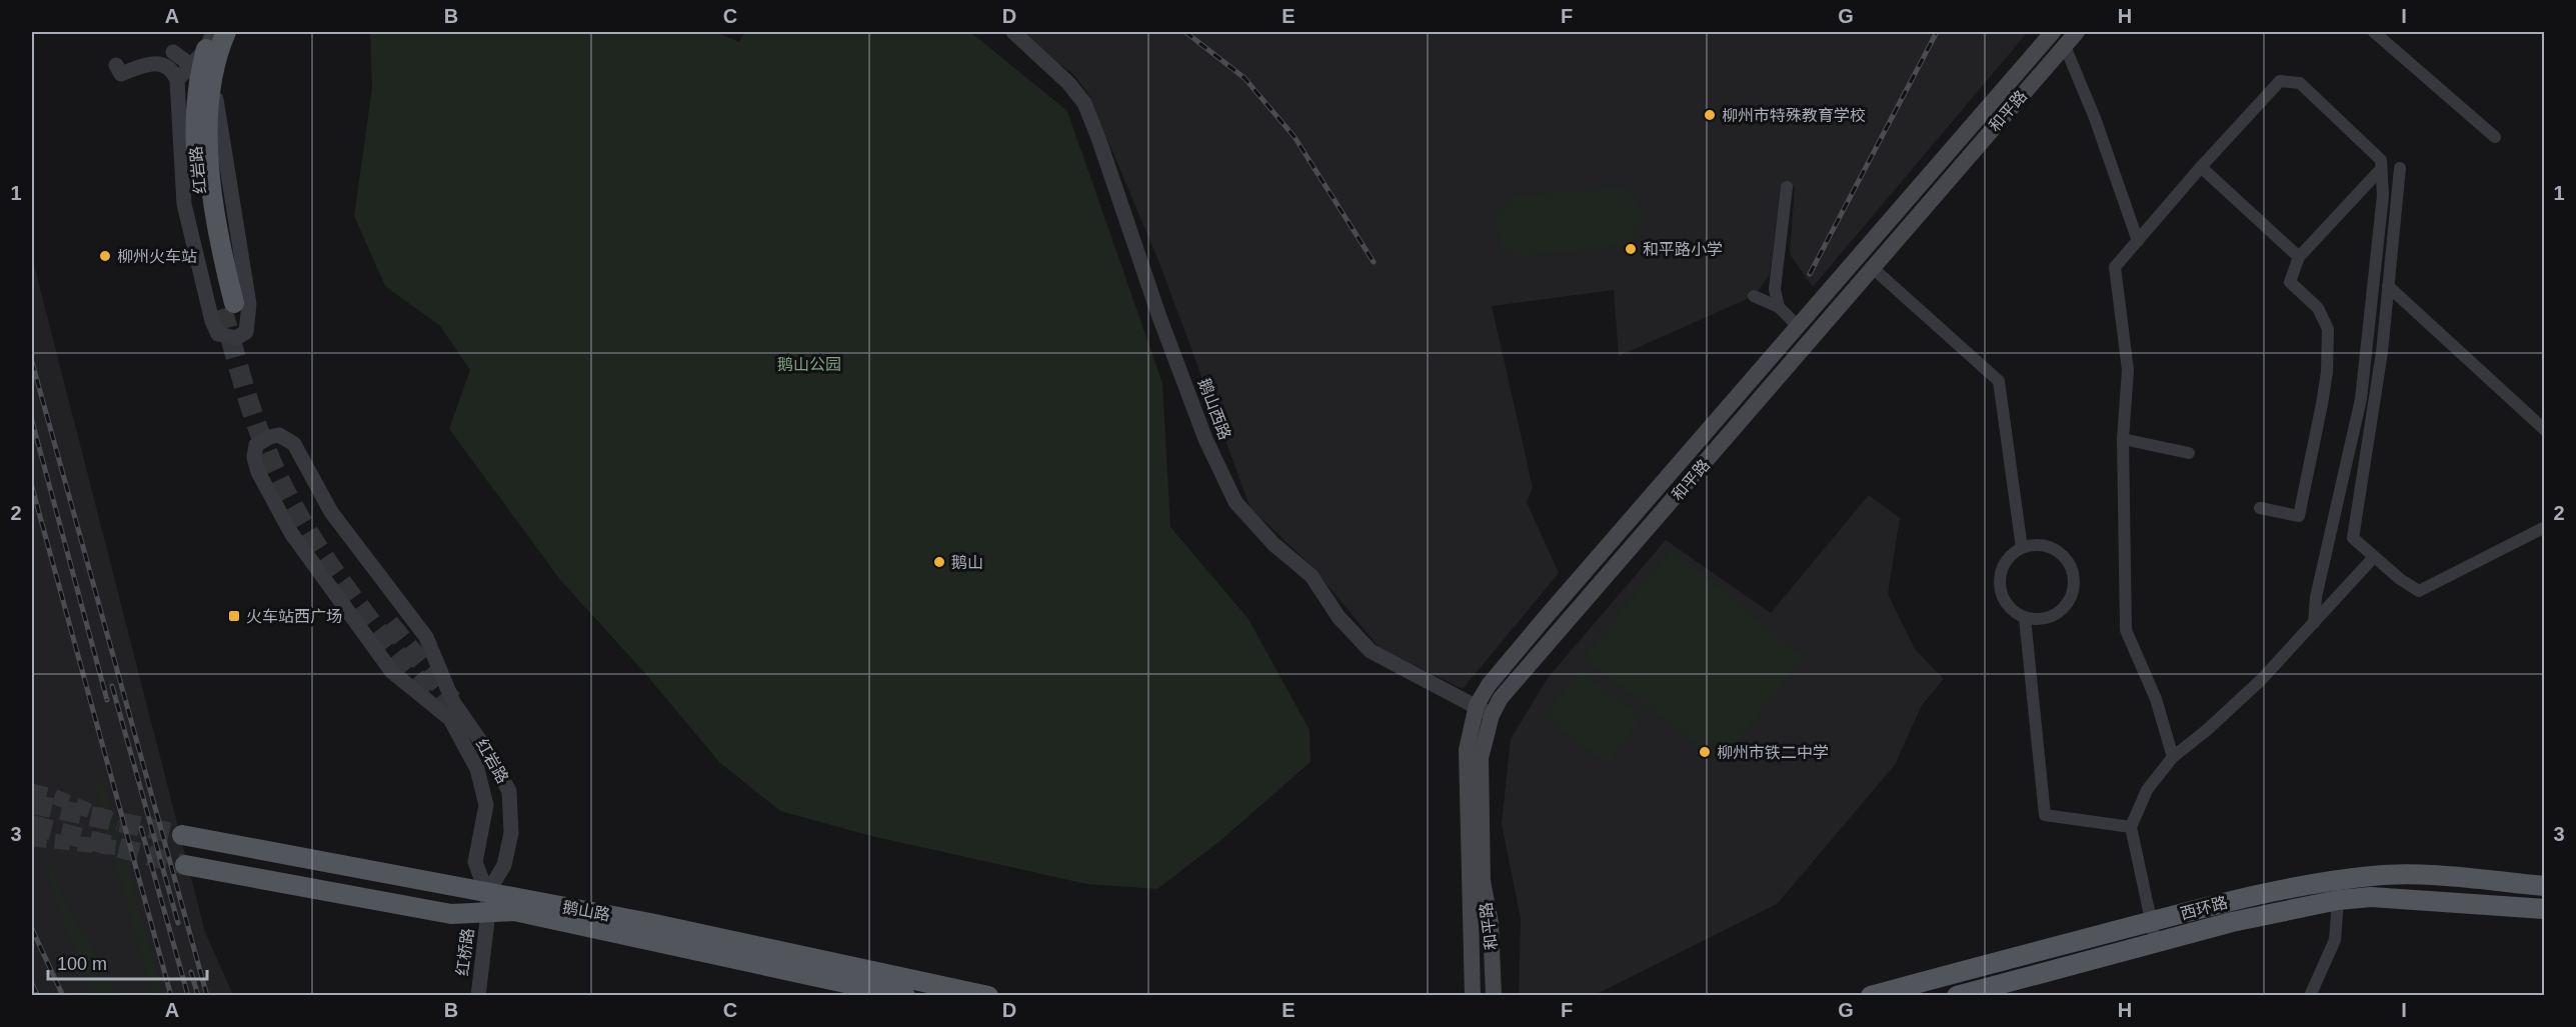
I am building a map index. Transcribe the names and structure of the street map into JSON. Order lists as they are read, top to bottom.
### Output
{
  "streets": {
    "main road": [
      "和平路",
      "红岩路",
      "西环路",
      "鹅山路"
    ],
    "street": ["鹅山西路", "红桥路"]
  },
  "crossings": [
    ["和平路", "鹅山西路"],
    ["红岩路", "鹅山路"],
    ["红岩路", "红桥路"],
    ["鹅山路", "红桥路"]
  ],
  "parks": ["鹅山公园"],
  "places": {
    "other": [
      "柳州市特殊教育学校",
      "和平路小学",
      "柳州火车站",
      "鹅山",
      "柳州市铁二中学"
    ],
    "transit": ["火车站西广场"]
  },
  "scale_bar": "100 m",
  "grid": {
    "columns": [
      "A",
      "B",
      "C",
      "D",
      "E",
      "F",
      "G",
      "H",
      "I"
    ],
    "rows": ["1", "2", "3"]
  }
}
